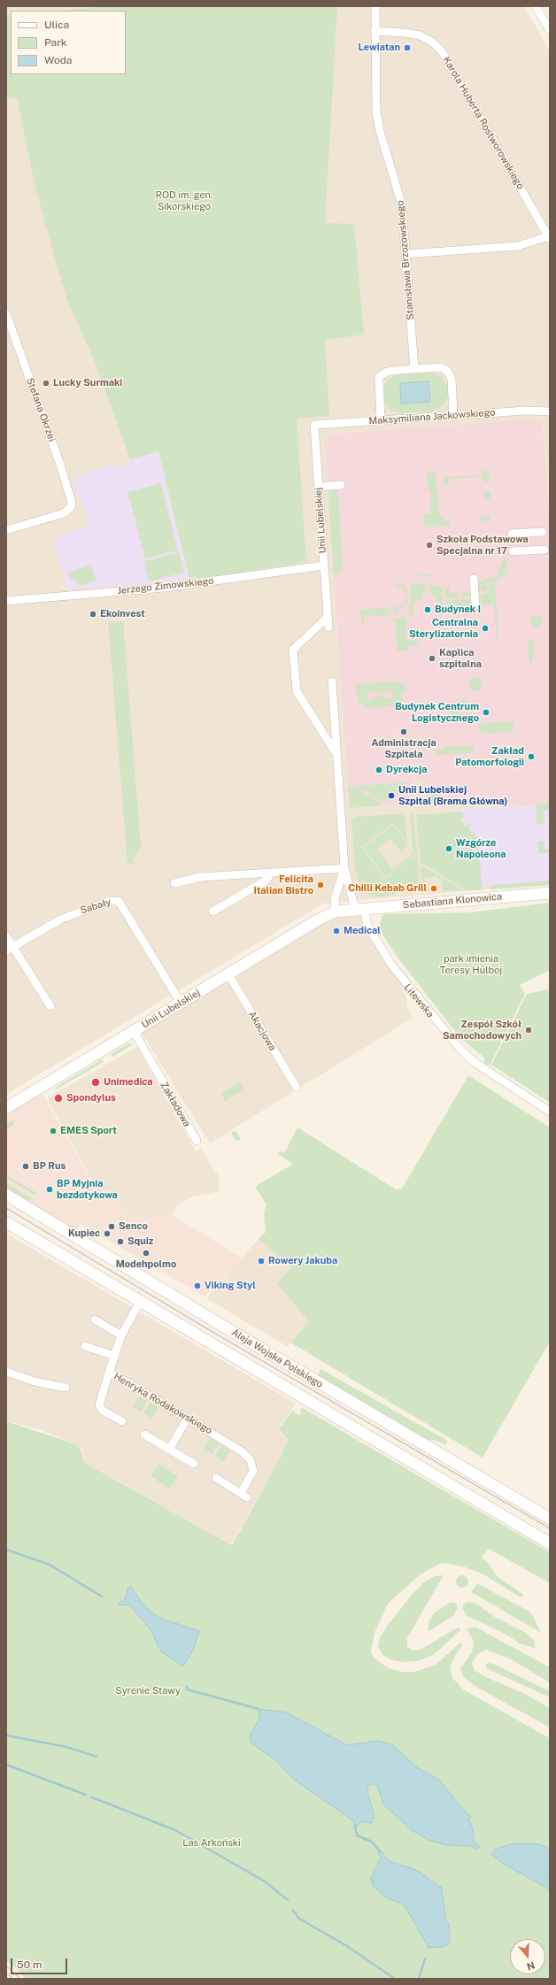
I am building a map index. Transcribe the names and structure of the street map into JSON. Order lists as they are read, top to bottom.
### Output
{
  "streets": {
    "main road": ["Unii Lubelskiej", "Sebastiana Klonowica", "Aleja Wojska Polskiego"],
    "street": [
      "Karola Huberta Rostworowskiego",
      "Stanisława Brzozowskiego",
      "Stefana Okrzei",
      "Maksymiliana Jackowskiego",
      "Jerzego Zimowskiego",
      "Sabały",
      "Litewska",
      "Akacjowa",
      "Zakładowa",
      "Henryka Rodakowskiego"
    ]
  },
  "crossings": [
    ["Karola Huberta Rostworowskiego", "Stanisława Brzozowskiego"],
    ["Maksymiliana Jackowskiego", "Unii Lubelskiej"],
    ["Unii Lubelskiej", "Jerzego Zimowskiego"],
    ["Unii Lubelskiej", "Sebastiana Klonowica"],
    ["Unii Lubelskiej", "Sabały"],
    ["Unii Lubelskiej", "Litewska"],
    ["Unii Lubelskiej", "Akacjowa"],
    ["Unii Lubelskiej", "Zakładowa"],
    ["Sebastiana Klonowica", "Litewska"]
  ],
  "parks": [
    "ROD im. gen. Sikorskiego",
    "park imienia Teresy Hulboj",
    "Syrenie Stawy",
    "Las Arkoński"
  ],
  "places": [
    "Lewiatan",
    "Lucky Surmaki",
    "Szkoła Podstawowa Specjalna nr 17",
    "Budynek I",
    "Ekoinvest",
    "Centralna Sterylizatornia",
    "Kaplica szpitalna",
    "Budynek Centrum Logistycznego",
    "Administracja Szpitala",
    "Zakład Patomorfologii",
    "Dyrekcja",
    "Unii Lubelskiej Szpital (Brama Główna)",
    "Wzgórze Napoleona",
    "Felicita Italian Bistro",
    "Chilli Kebab Grill",
    "Medical",
    "Zespół Szkół Samochodowych",
    "Unimedica",
    "Spondylus",
    "EMES Sport",
    "BP Rus",
    "BP Myjnia bezdotykowa",
    "Senco",
    "Kupiec",
    "Squiz",
    "Modehpolmo",
    "Rowery Jakuba",
    "Viking Styl"
  ],
  "legend": ["Ulica", "Park", "Woda"],
  "scale_bar": "50 m",
  "north": "bottom"
}
